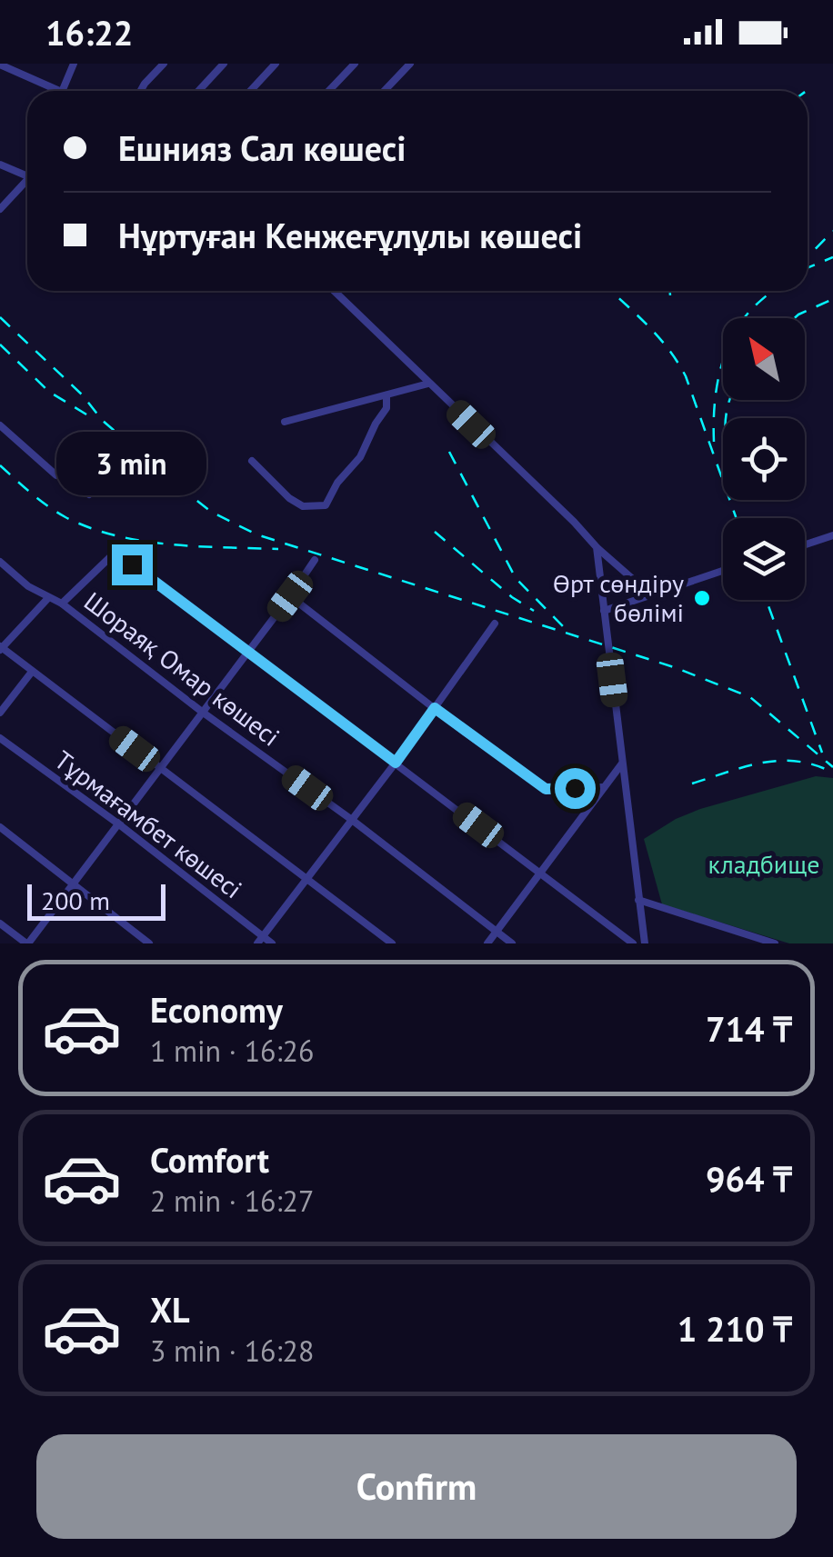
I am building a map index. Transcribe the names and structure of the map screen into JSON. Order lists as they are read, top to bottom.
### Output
{
  "streets": {
    "street": ["Шораяқ Омар көшесі", "Тұрмағамбет көшесі"]
  },
  "parks": ["кладбище"],
  "places": ["Өрт сөндіру бөлімі"],
  "scale_bar": "200 m",
  "north": "top left",
  "page": {
    "status": "16:22",
    "banner": ["Ешнияз Сал көшесі", "Нұртуған Кенжеғұлұлы көшесі"],
    "bubble": "3 min",
    "scale": "200 m",
    "list": [
      {
        "name": "Economy",
        "note": "1 min · 16:26",
        "value": "714 ₸"
      },
      {
        "name": "Comfort",
        "note": "2 min · 16:27",
        "value": "964 ₸"
      },
      {
        "name": "XL",
        "note": "3 min · 16:28",
        "value": "1 210 ₸"
      }
    ],
    "buttons": "Confirm"
  }
}
